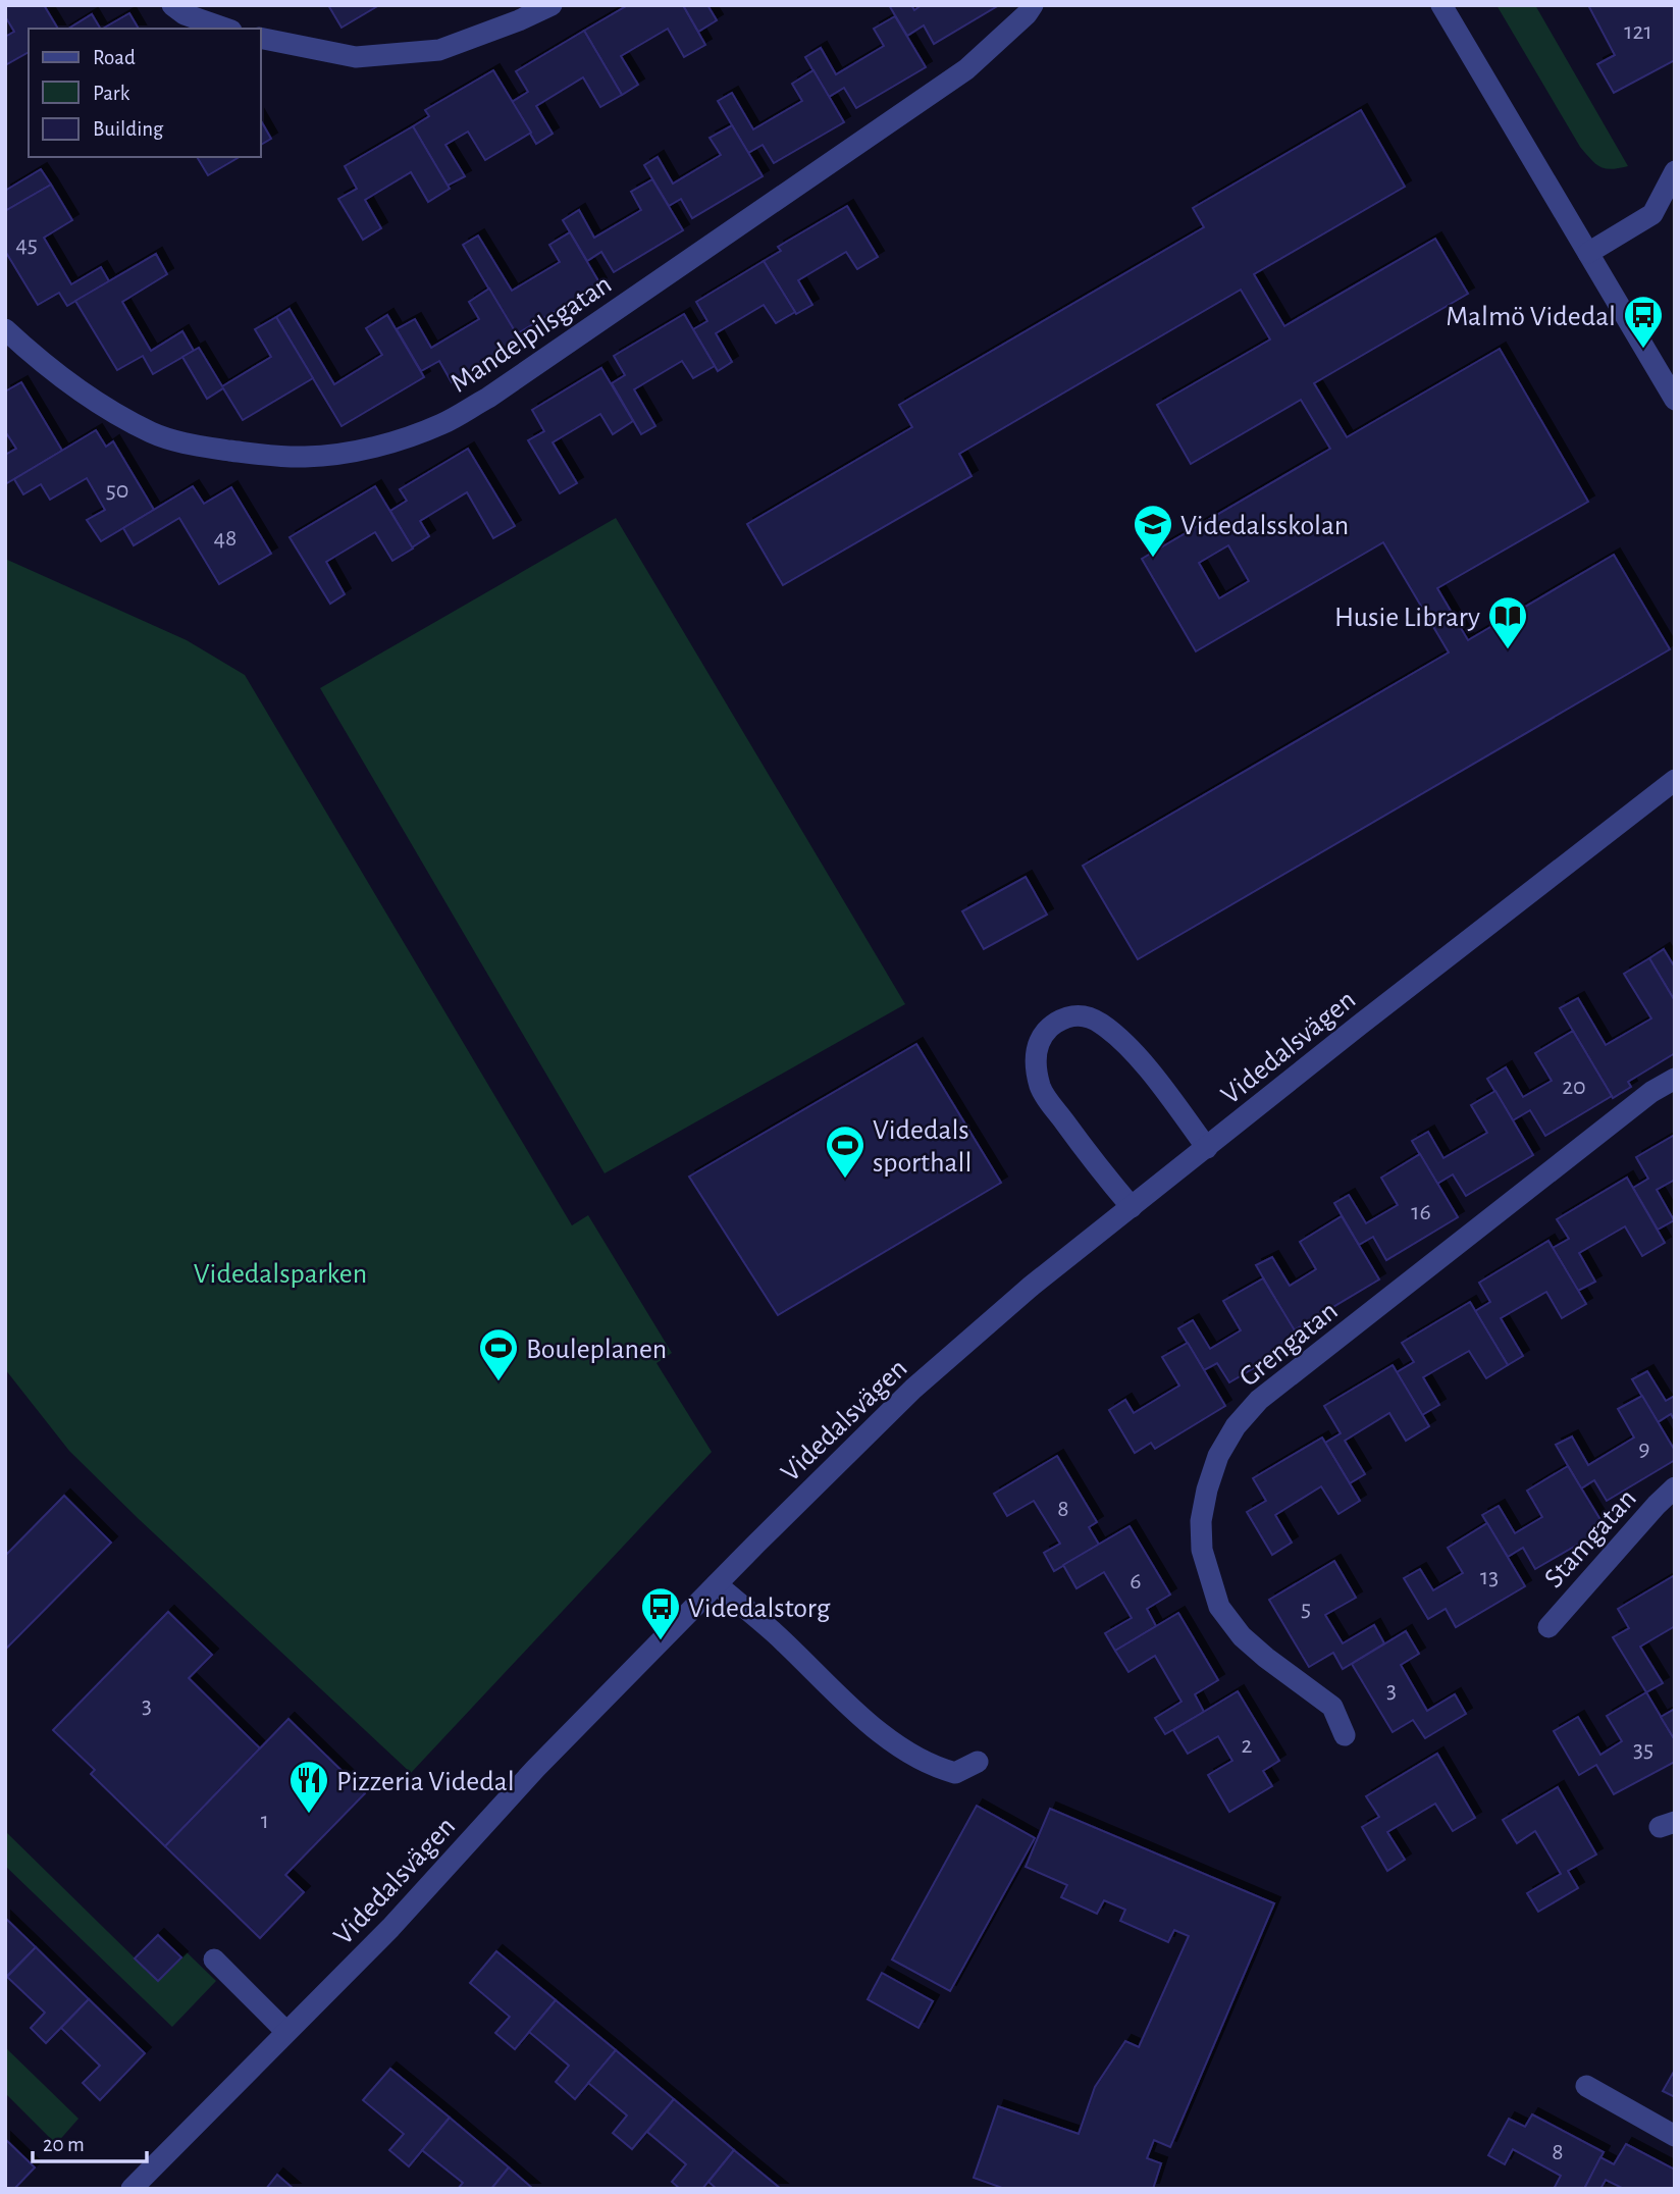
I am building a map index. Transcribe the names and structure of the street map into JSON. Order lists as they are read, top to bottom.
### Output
{
  "streets": {
    "street": [
      "Mandelpilsgatan",
      "Videdalsvägen",
      "Grengatan",
      "Stamgatan"
    ]
  },
  "parks": ["Videdalsparken"],
  "places": {
    "bus stop": ["Malmö Videdal", "Videdalstorg"],
    "school or university": ["Videdalsskolan"],
    "library": ["Husie Library"],
    "sports": ["Videdals sporthall", "Bouleplanen"],
    "restaurant": ["Pizzeria Videdal"]
  },
  "house_numbers": [
    "121",
    "45",
    "50",
    "48",
    "20",
    "16",
    "9",
    "8",
    "13",
    "6",
    "5",
    "3",
    "3",
    "2",
    "35",
    "1",
    "8"
  ],
  "legend": ["Road", "Park", "Building"],
  "scale_bar": "20 m"
}
